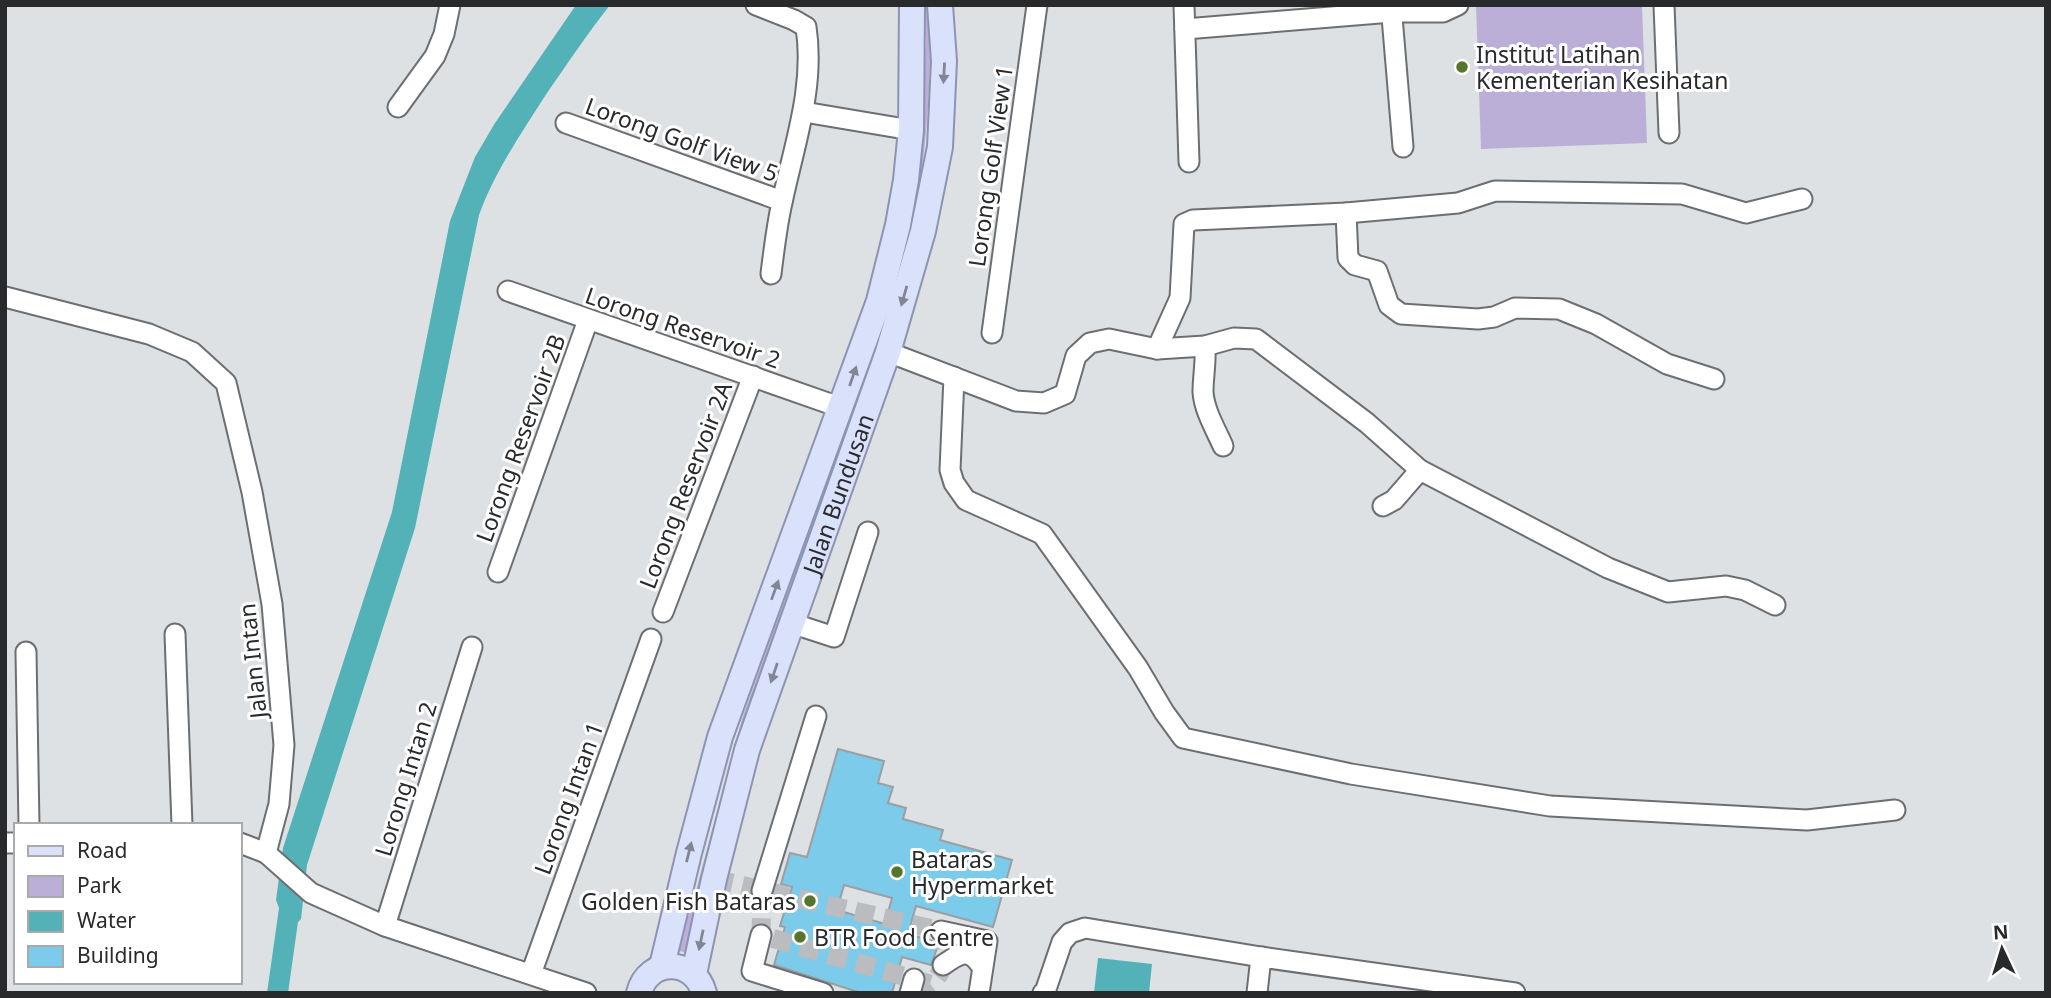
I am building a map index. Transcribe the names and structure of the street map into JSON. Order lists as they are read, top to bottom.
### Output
{
  "streets": {
    "main road": ["Jalan Bundusan"],
    "street": [
      "Lorong Golf View 5",
      "Lorong Golf View 1",
      "Lorong Reservoir 2",
      "Lorong Reservoir 2B",
      "Lorong Reservoir 2A",
      "Jalan Intan",
      "Lorong Intan 2",
      "Lorong Intan 1"
    ]
  },
  "crossings": [
    ["Lorong Reservoir 2", "Lorong Reservoir 2B"],
    ["Lorong Reservoir 2", "Lorong Reservoir 2A"],
    ["Lorong Reservoir 2", "Jalan Bundusan"]
  ],
  "places": [
    "Institut Latihan Kementerian Kesihatan",
    "Bataras Hypermarket",
    "Golden Fish Bataras",
    "BTR Food Centre"
  ],
  "legend": [
    "Road",
    "Park",
    "Water",
    "Building"
  ],
  "north": "top"
}
